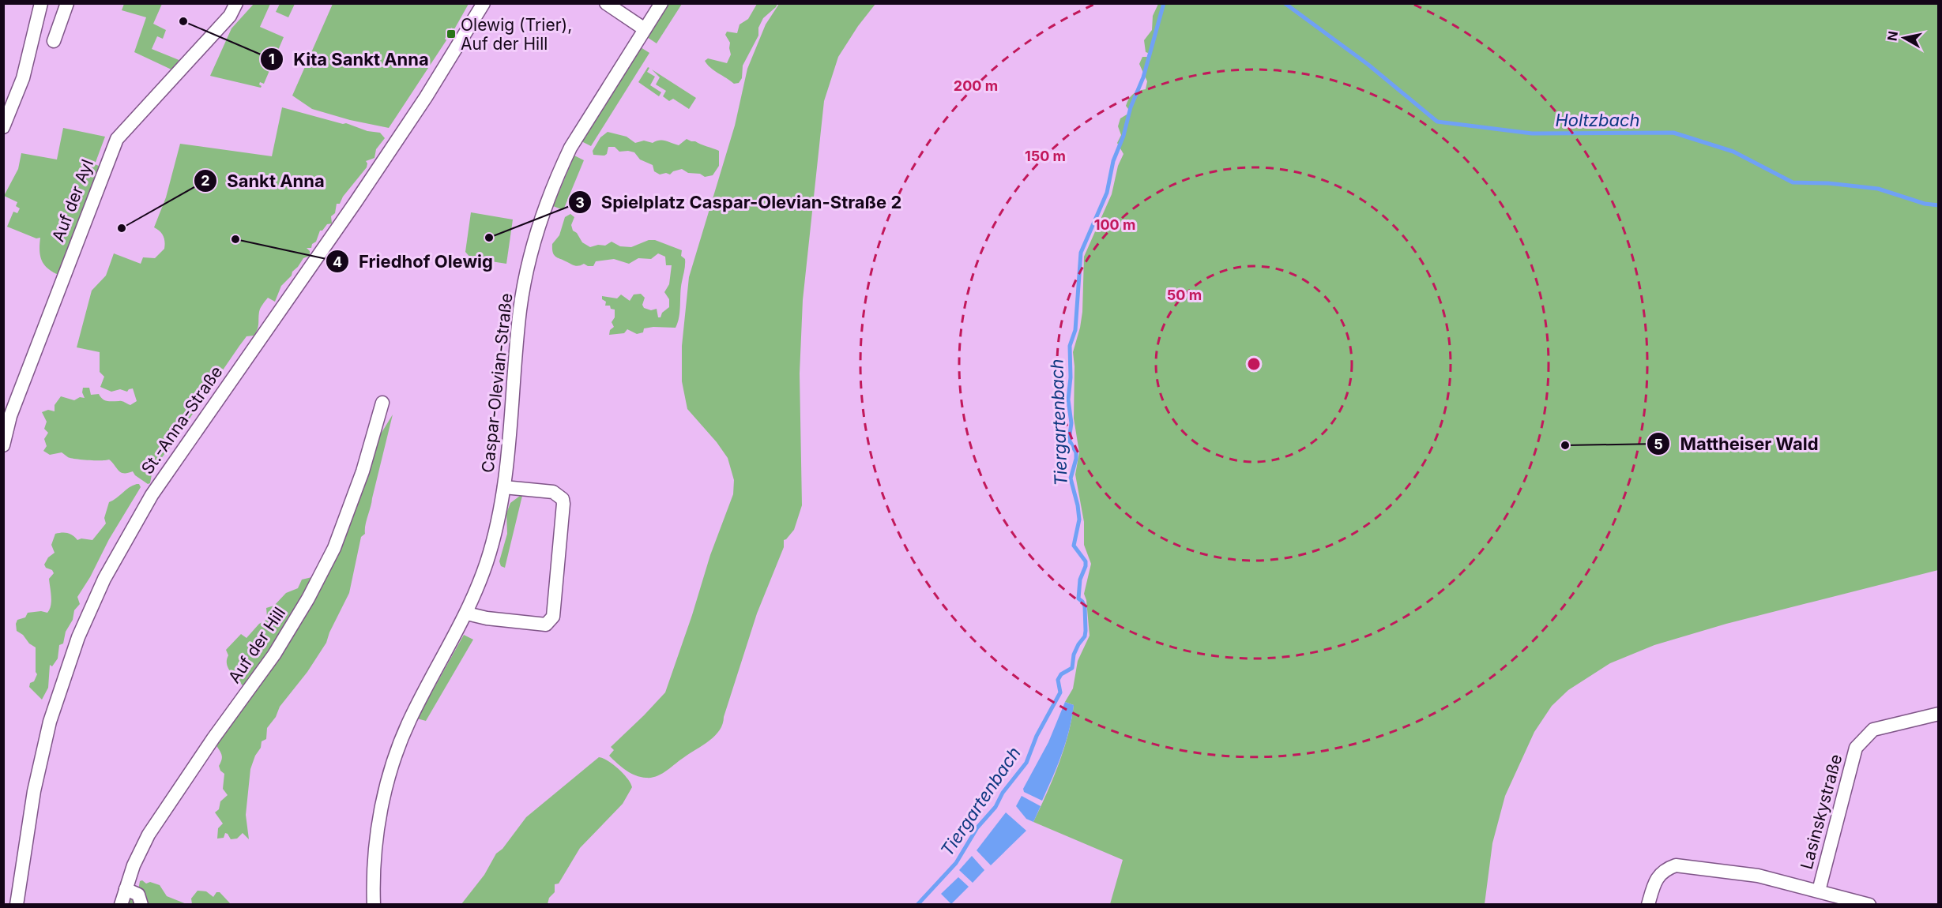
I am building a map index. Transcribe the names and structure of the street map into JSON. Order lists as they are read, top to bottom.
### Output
{
  "streets": {
    "street": [
      "Auf der Ayl",
      "Caspar-Olevian-Straße",
      "St.-Anna-Straße",
      "Auf der Hill",
      "Lasinskystraße"
    ]
  },
  "water": ["Holtzbach", "Tiergartenbach"],
  "places": {
    "other": [
      "Kita Sankt Anna",
      "Sankt Anna",
      "Spielplatz Caspar-Olevian-Straße 2",
      "Friedhof Olewig",
      "Mattheiser Wald"
    ],
    "transit": ["Olewig (Trier), Auf der Hill"]
  },
  "north": "left",
  "rings": [
    "200 m",
    "150 m",
    "100 m",
    "50 m"
  ]
}
